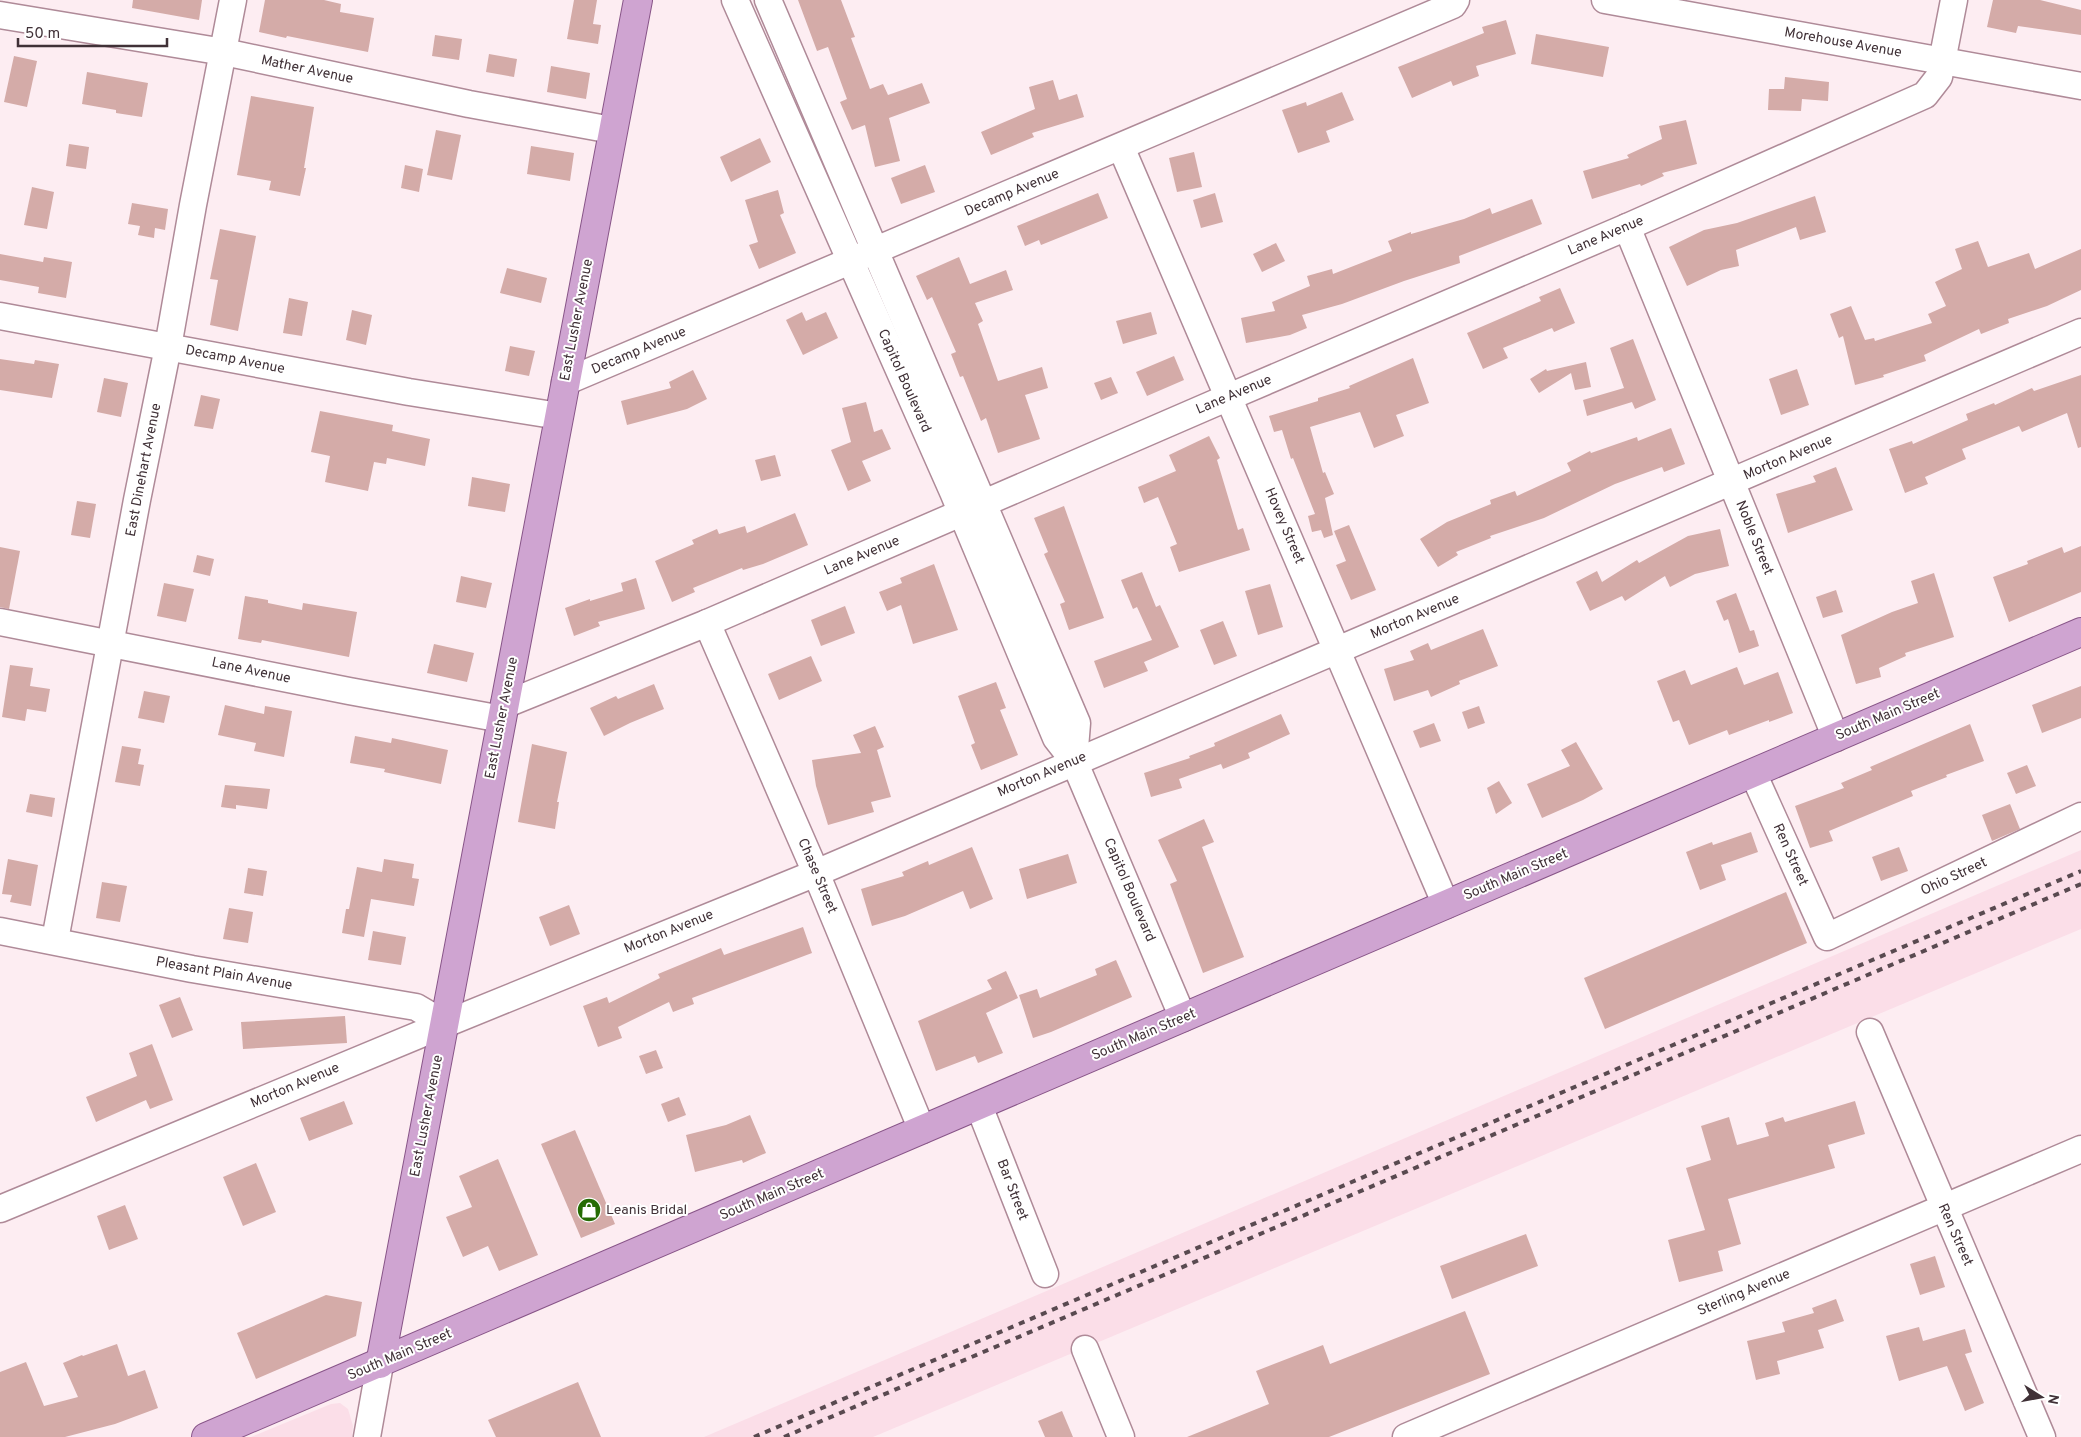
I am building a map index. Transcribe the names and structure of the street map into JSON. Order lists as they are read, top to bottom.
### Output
{
  "streets": {
    "main road": ["East Lusher Avenue", "South Main Street"],
    "street": [
      "Morehouse Avenue",
      "Mather Avenue",
      "Decamp Avenue",
      "Lane Avenue",
      "Capitol Boulevard",
      "Morton Avenue",
      "East Dinehart Avenue",
      "Hovey Street",
      "Noble Street",
      "Ren Street",
      "Chase Street",
      "Ohio Street",
      "Pleasant Plain Avenue",
      "Bar Street",
      "Sterling Avenue"
    ]
  },
  "crossings": [
    ["Morehouse Avenue", "Lane Avenue"],
    ["Mather Avenue", "East Lusher Avenue"],
    ["Mather Avenue", "East Dinehart Avenue"],
    ["Decamp Avenue", "East Lusher Avenue"],
    ["Decamp Avenue", "Capitol Boulevard"],
    ["Decamp Avenue", "East Dinehart Avenue"],
    ["Decamp Avenue", "Hovey Street"],
    ["Lane Avenue", "East Lusher Avenue"],
    ["Lane Avenue", "Capitol Boulevard"],
    ["Lane Avenue", "East Dinehart Avenue"],
    ["Lane Avenue", "Hovey Street"],
    ["Lane Avenue", "Noble Street"],
    ["Lane Avenue", "Chase Street"],
    ["East Lusher Avenue", "Morton Avenue"],
    ["East Lusher Avenue", "South Main Street"],
    ["East Lusher Avenue", "Pleasant Plain Avenue"],
    ["Capitol Boulevard", "Morton Avenue"],
    ["Capitol Boulevard", "South Main Street"],
    ["Morton Avenue", "Hovey Street"],
    ["Morton Avenue", "Noble Street"],
    ["Morton Avenue", "Chase Street"],
    ["Morton Avenue", "Pleasant Plain Avenue"],
    ["East Dinehart Avenue", "Pleasant Plain Avenue"],
    ["Hovey Street", "South Main Street"],
    ["Noble Street", "South Main Street"],
    ["South Main Street", "Ren Street"],
    ["South Main Street", "Chase Street"],
    ["South Main Street", "Bar Street"],
    ["Ren Street", "Ohio Street"],
    ["Ren Street", "Sterling Avenue"]
  ],
  "places": {
    "shop": ["Leanis Bridal"]
  },
  "scale_bar": "50 m",
  "north": "right"
}
